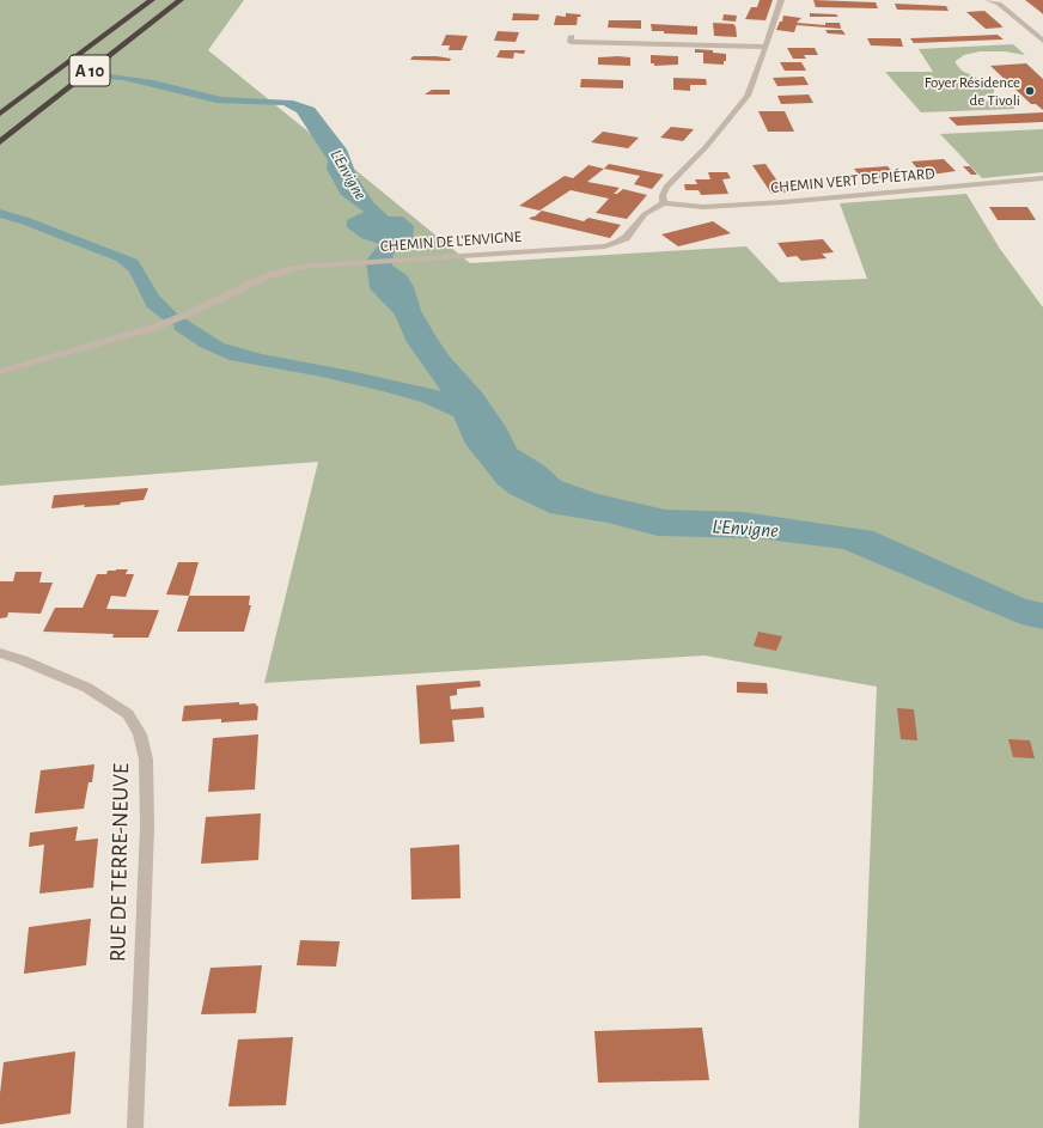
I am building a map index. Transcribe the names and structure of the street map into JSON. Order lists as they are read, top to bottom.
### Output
{
  "streets": {
    "highway": ["A 10"],
    "street": ["CHEMIN VERT DE PIÉTARD", "CHEMIN DE L'ENVIGNE", "RUE DE TERRE-NEUVE"]
  },
  "crossings": [
    ["CHEMIN VERT DE PIÉTARD", "CHEMIN DE L'ENVIGNE"]
  ],
  "water": ["L'Envigne"],
  "places": ["Foyer Résidence de Tivoli"]
}
